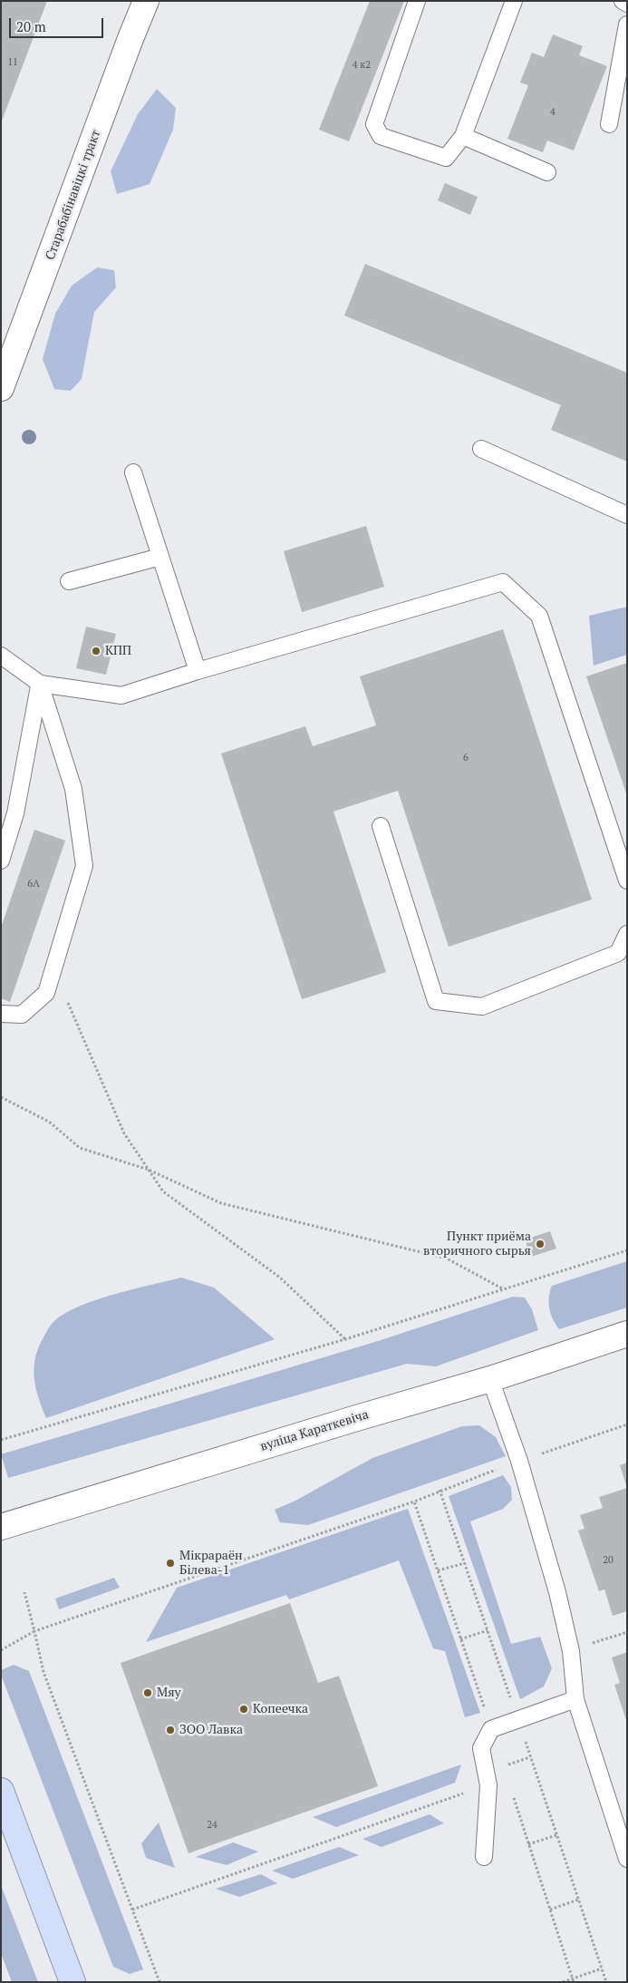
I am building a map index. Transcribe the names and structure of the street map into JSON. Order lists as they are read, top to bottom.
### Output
{
  "streets": {
    "street": ["Старабабінавіцкі тракт", "вуліца Караткевіча"]
  },
  "places": [
    "КПП",
    "Пункт приёма вторичного сырья",
    "Мікрараён Білева-1",
    "Мяу",
    "Копеечка",
    "ЗОО Лавка"
  ],
  "house_numbers": [
    "11",
    "4 к2",
    "4",
    "6",
    "6А",
    "20",
    "24"
  ],
  "scale_bar": "20 m"
}
